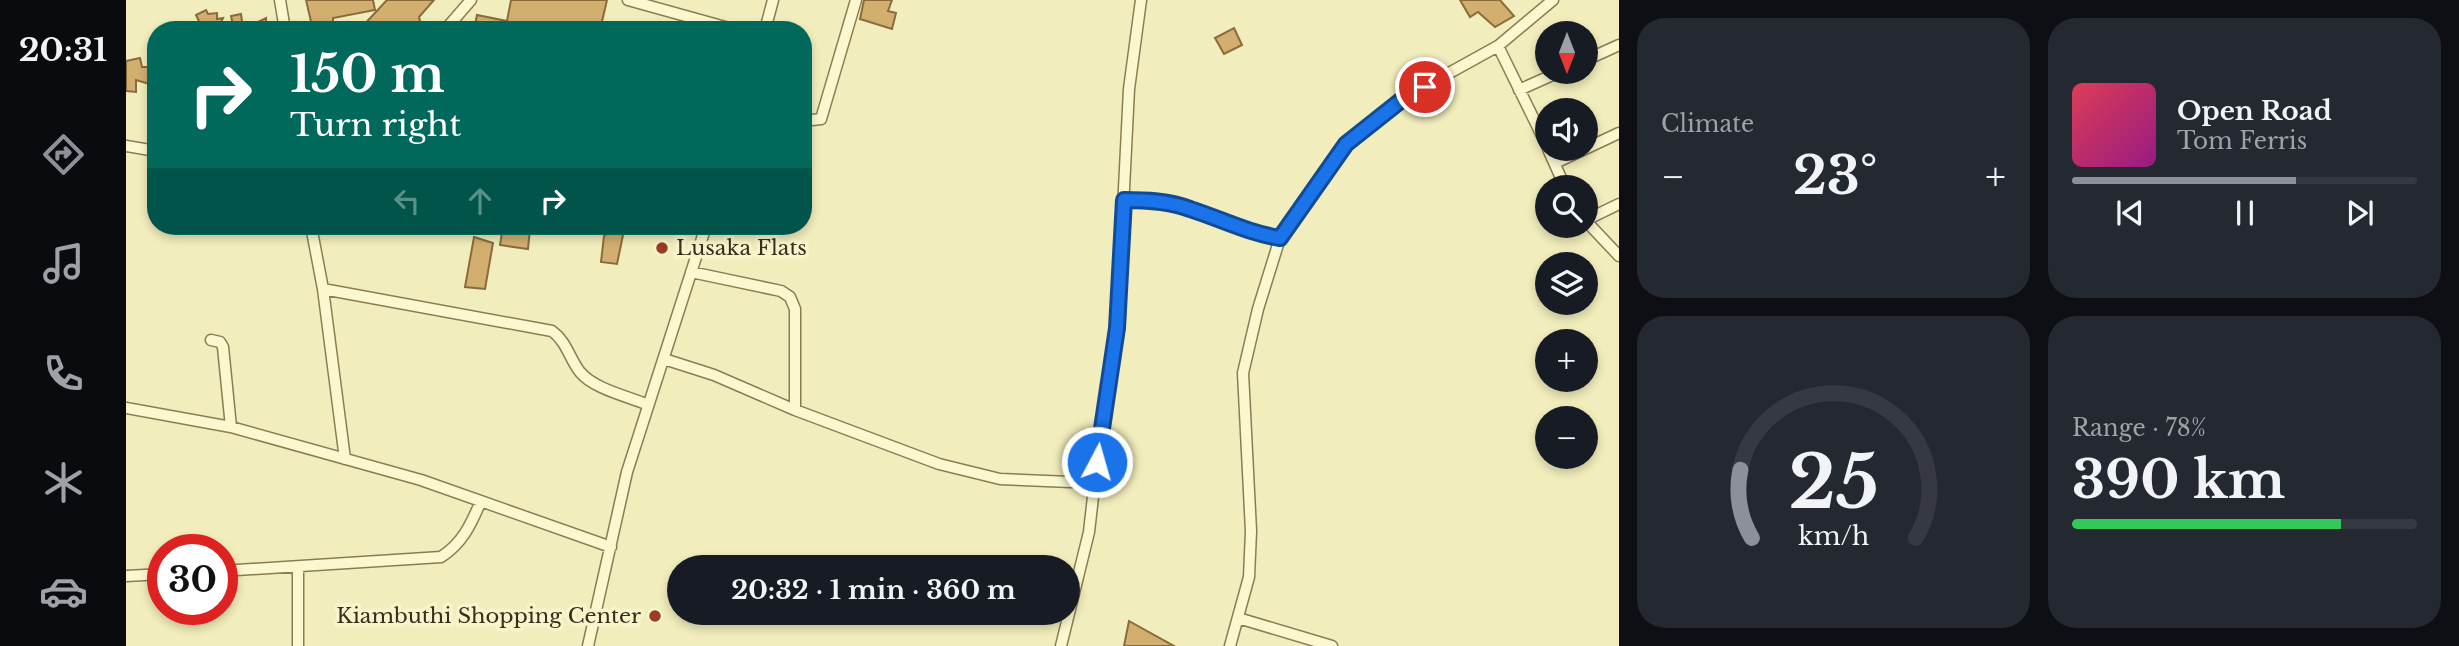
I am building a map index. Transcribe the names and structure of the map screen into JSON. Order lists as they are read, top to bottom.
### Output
{
  "places": ["Lusaka Flats", "Kiambuthi Shopping Center"],
  "north": "bottom",
  "page": {
    "tabs": "20:31",
    "tile": [
      "Climate",
      ["Range · 78%", "390 km"]
    ],
    "map_buttons": ["+", "−"],
    "turn": ["150 m", "Turn right"],
    "song": ["Open Road", "Tom Ferris"],
    "heat": ["−", "23°", "+"],
    "limit": "30",
    "trip": "20:32 · 1 min · 360 m",
    "gauge": ["25", "km/h"]
  }
}
